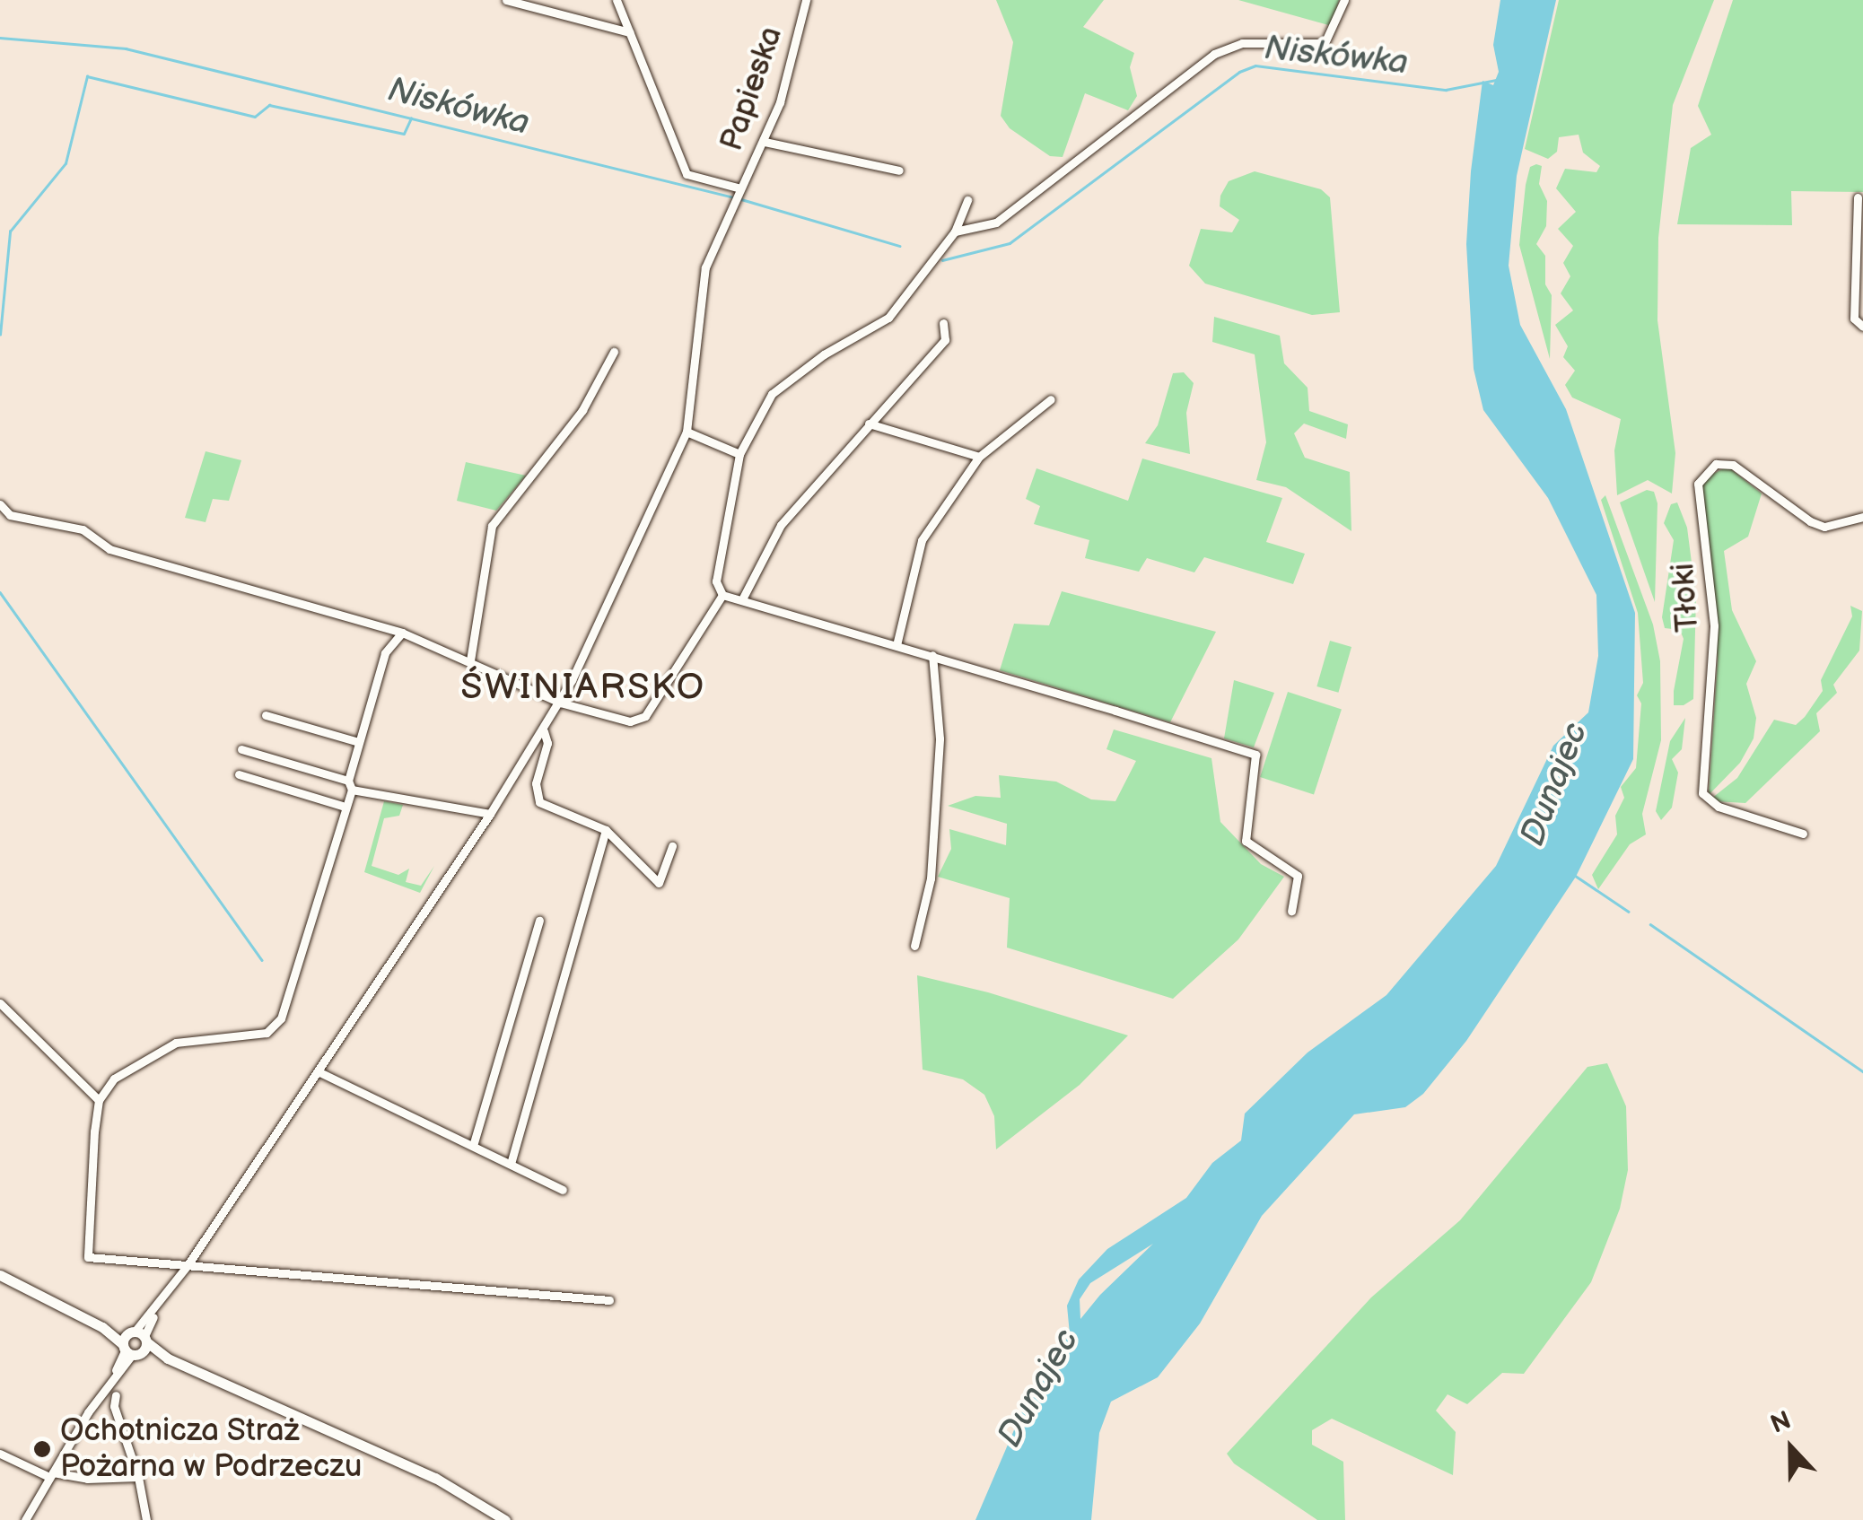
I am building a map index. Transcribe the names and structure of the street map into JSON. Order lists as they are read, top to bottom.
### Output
{
  "streets": {
    "street": ["Papieska", "Tłoki"]
  },
  "districts": ["ŚWINIARSKO"],
  "water": ["Niskówka", "Dunajec"],
  "places": ["Ochotnicza Straż Pożarna w Podrzeczu"],
  "north": "top"
}
